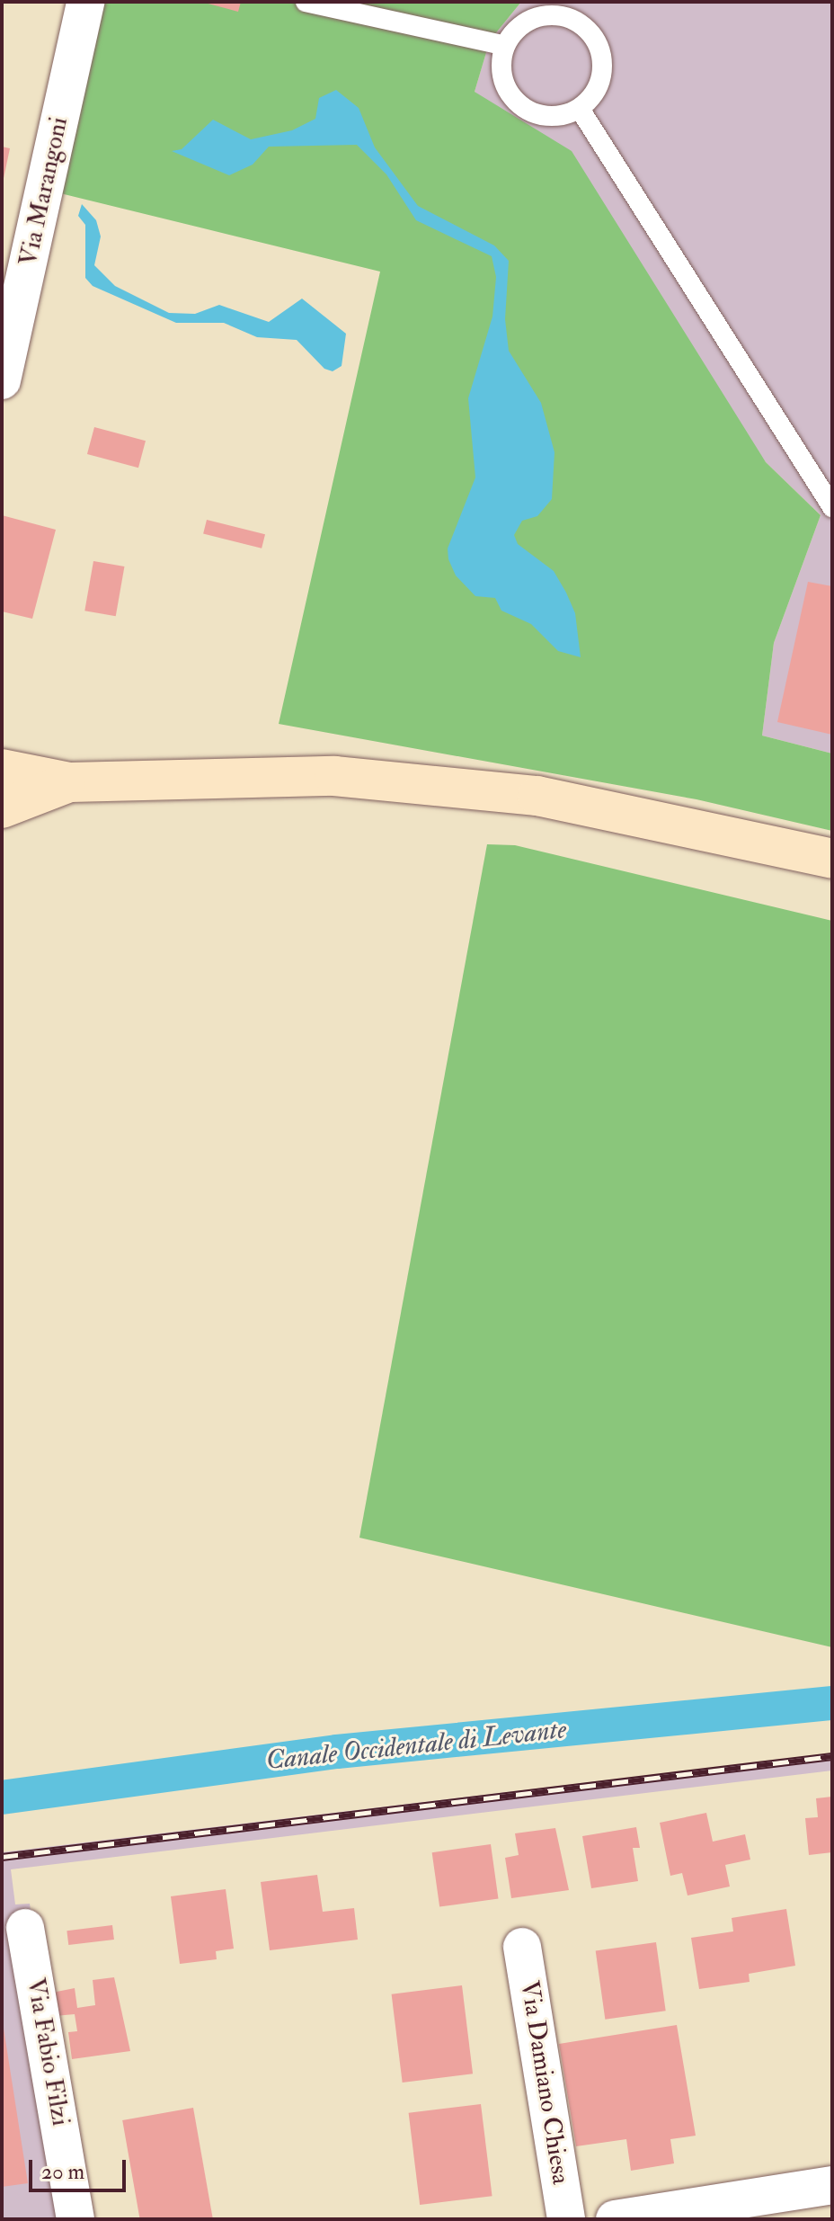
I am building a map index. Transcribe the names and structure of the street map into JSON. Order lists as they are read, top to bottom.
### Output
{
  "streets": {
    "street": ["Via Marangoni", "Via Fabio Filzi", "Via Damiano Chiesa"]
  },
  "water": ["Canale Occidentale di Levante"],
  "scale_bar": "20 m"
}
